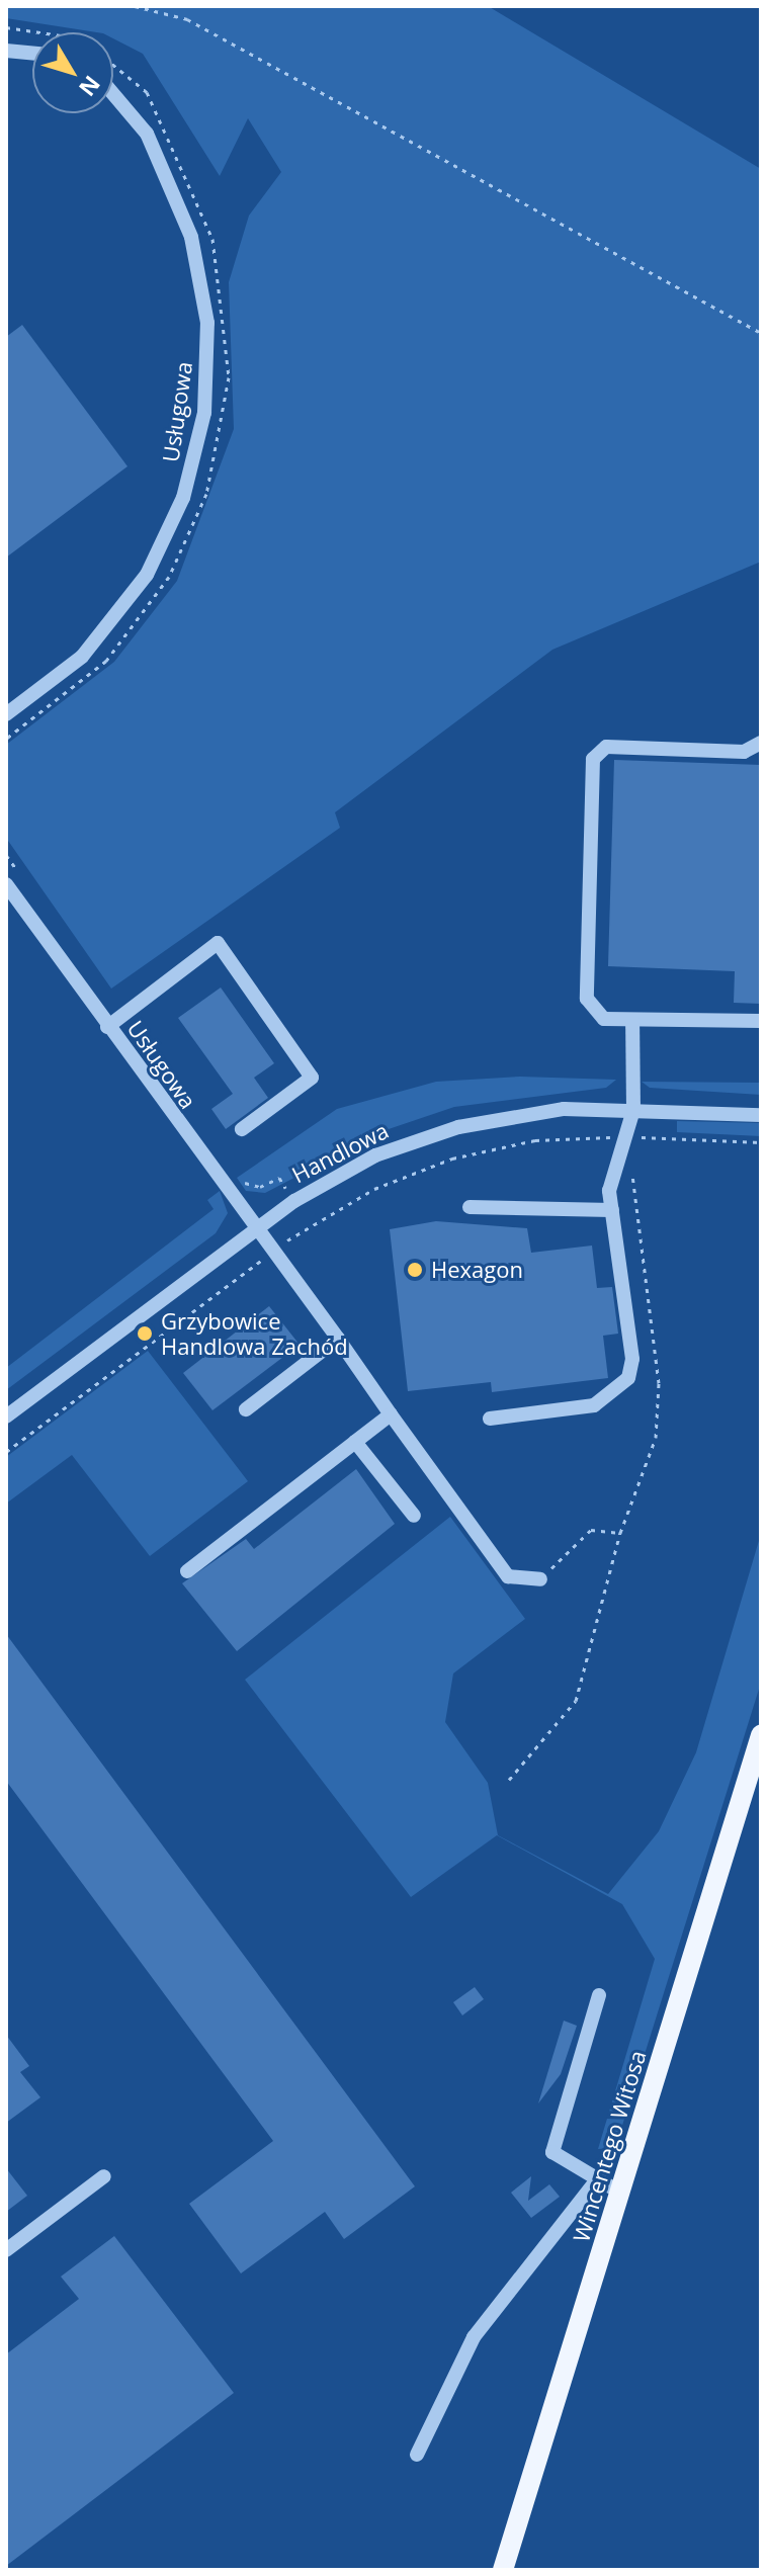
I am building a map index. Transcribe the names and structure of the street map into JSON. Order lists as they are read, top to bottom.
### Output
{
  "streets": {
    "main road": ["Wincentego Witosa"],
    "street": ["Usługowa", "Handlowa"]
  },
  "crossings": [
    ["Usługowa", "Handlowa"]
  ],
  "places": ["Hexagon", "Grzybowice Handlowa Zachód"],
  "north": "bottom right"
}
